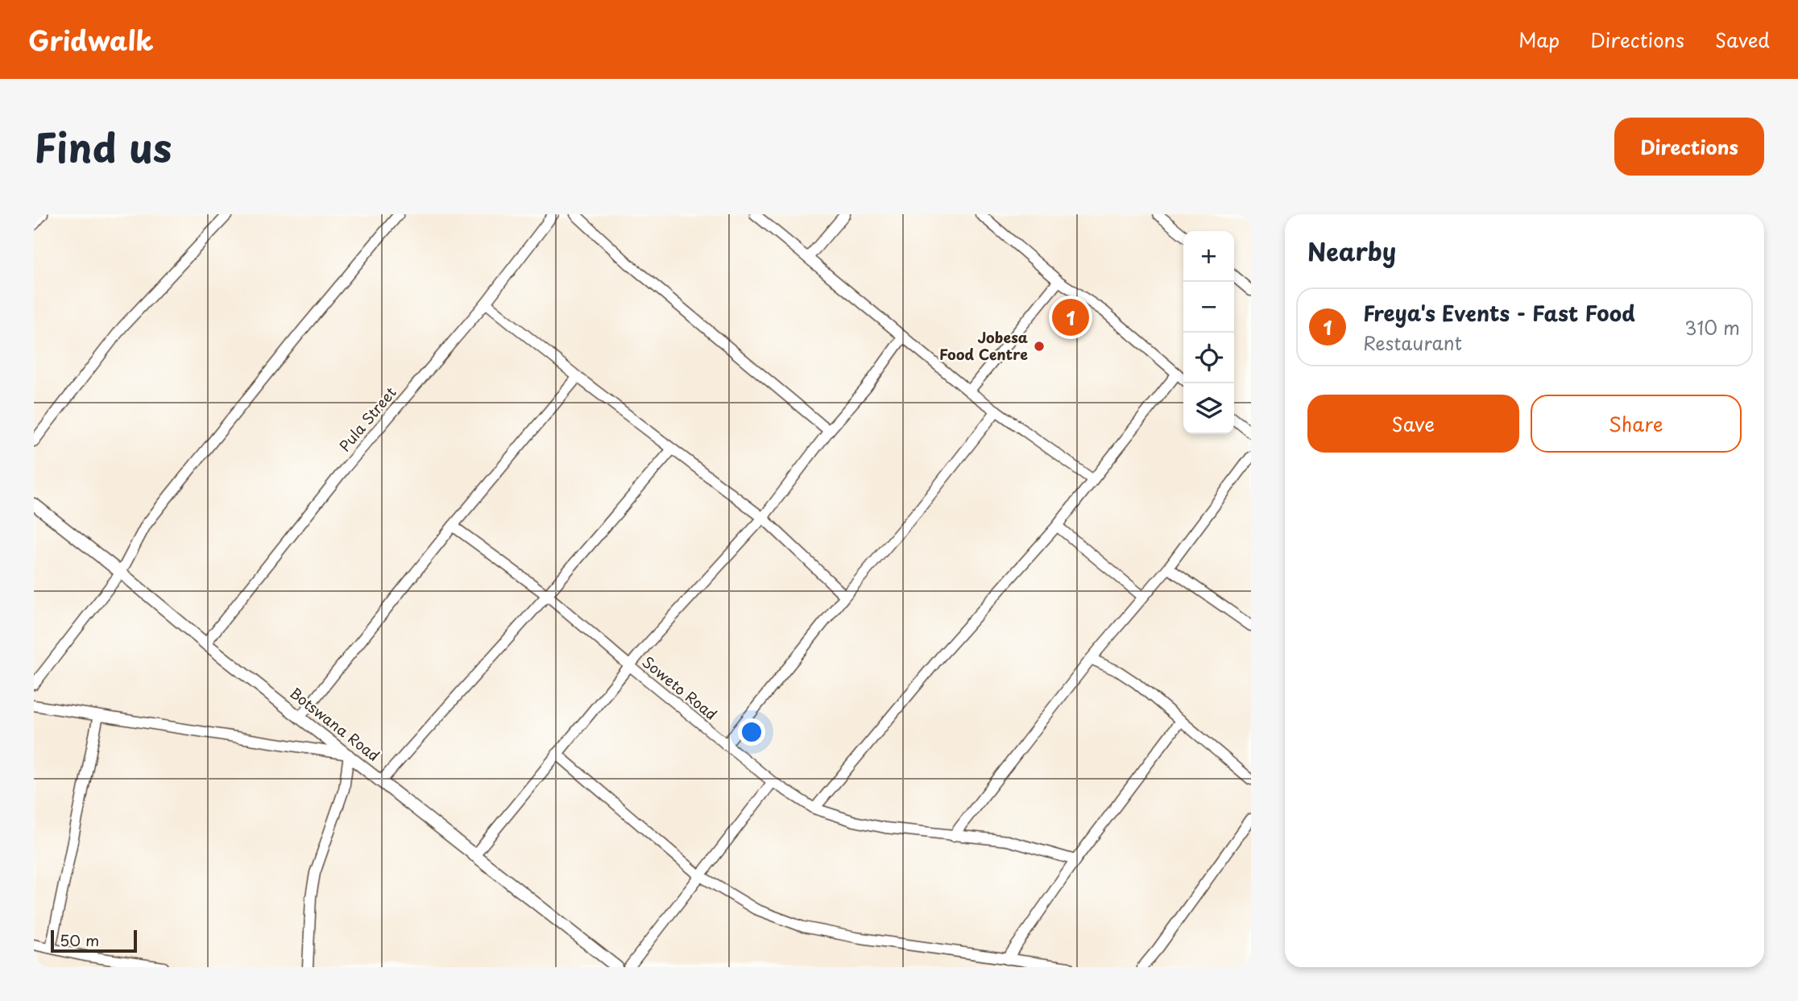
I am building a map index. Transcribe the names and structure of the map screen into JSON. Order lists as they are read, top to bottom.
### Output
{
  "streets": {
    "street": ["Pula Street", "Soweto Road", "Botswana Road"]
  },
  "crossings": [
    ["Pula Street", "Botswana Road"]
  ],
  "places": ["Jobesa Food Centre"],
  "scale_bar": "50 m",
  "page": {
    "header": "Gridwalk",
    "nav": ["Map", "Directions", "Saved"],
    "title": "Find us",
    "buttons": [
      "Directions",
      ["Save", "Share"]
    ],
    "heading": "Nearby",
    "map_buttons": ["+", "−"],
    "list": [
      {
        "mark": "1",
        "name": "Freya's Events - Fast Food",
        "note": "Restaurant",
        "value": "310 m"
      }
    ],
    "pins": "1",
    "scale": "50 m"
  }
}
